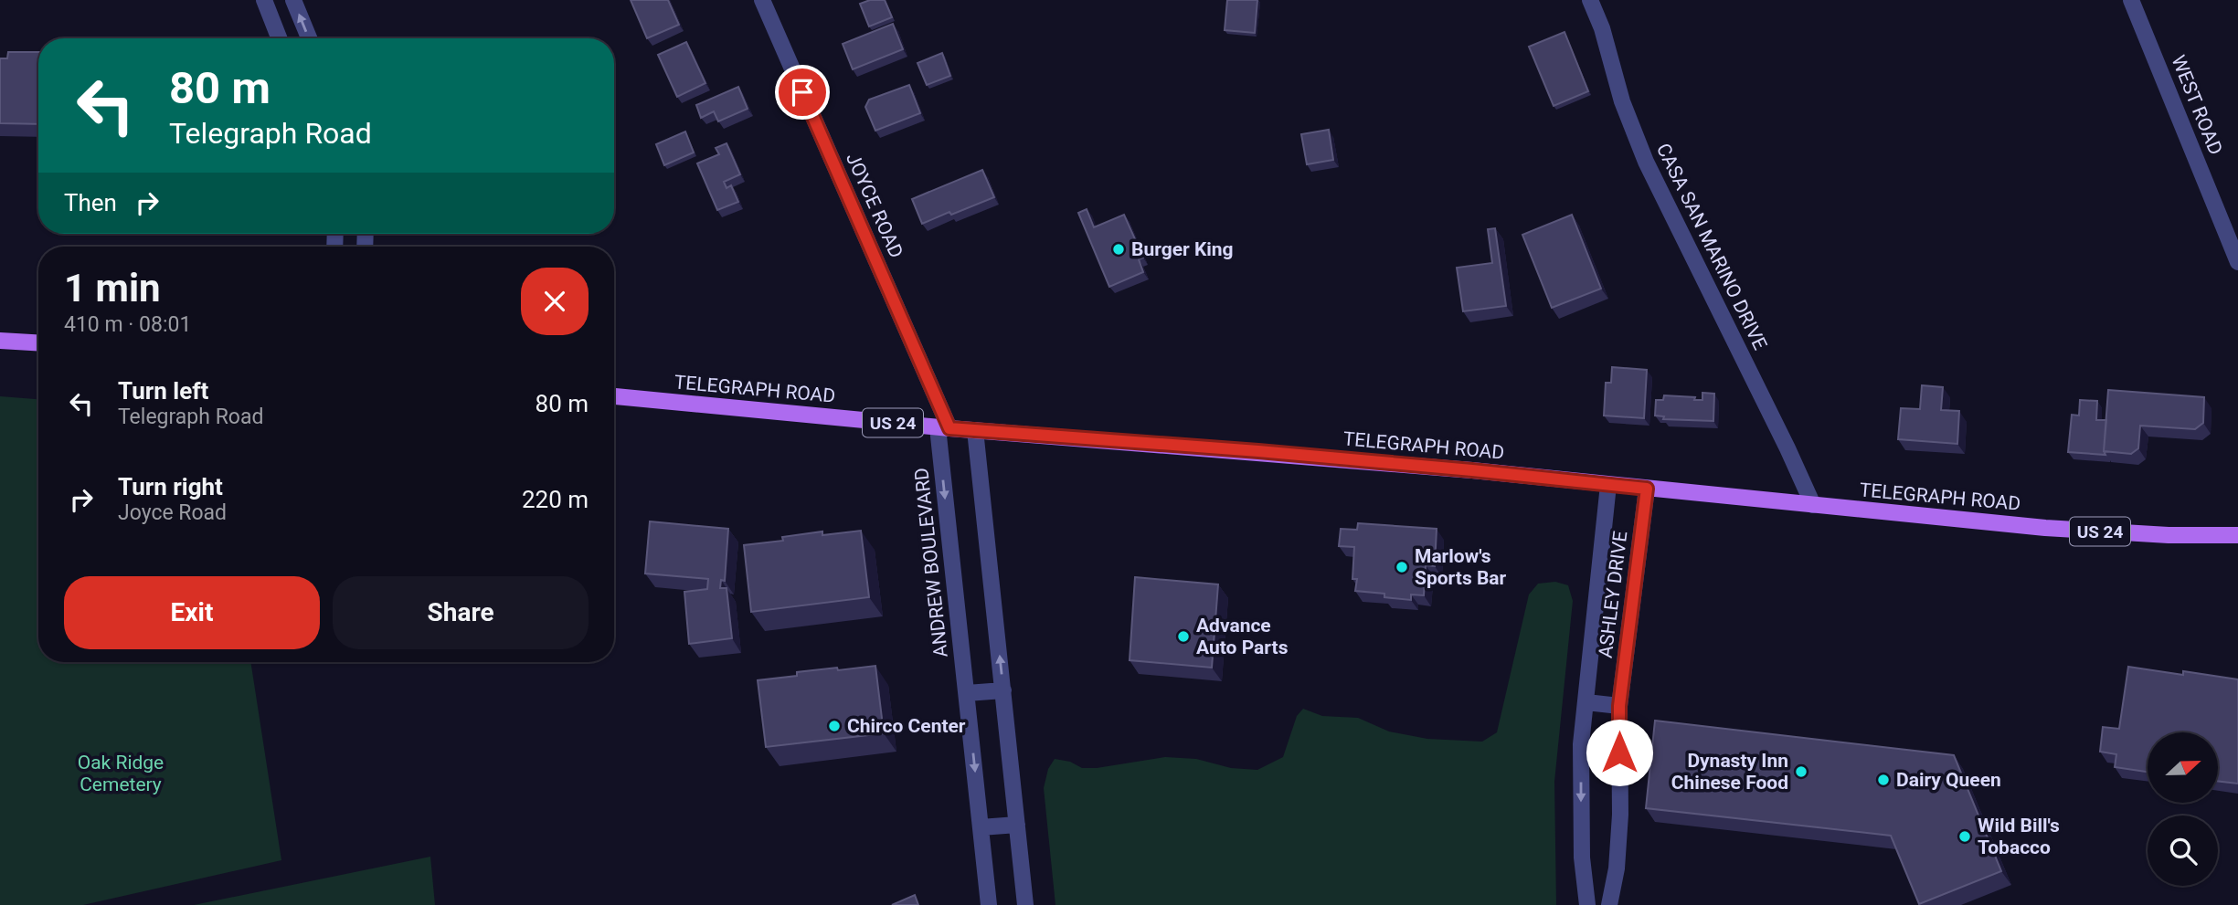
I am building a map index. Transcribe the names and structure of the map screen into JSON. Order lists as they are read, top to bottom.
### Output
{
  "streets": {
    "main road": ["TELEGRAPH ROAD", "US 24"],
    "street": [
      "WEST ROAD",
      "JOYCE ROAD",
      "CASA SAN MARINO DRIVE",
      "ANDREW BOULEVARD",
      "ASHLEY DRIVE"
    ]
  },
  "crossings": [
    ["JOYCE ROAD", "TELEGRAPH ROAD"],
    ["JOYCE ROAD", "ANDREW BOULEVARD"],
    ["CASA SAN MARINO DRIVE", "TELEGRAPH ROAD"],
    ["TELEGRAPH ROAD", "ANDREW BOULEVARD"],
    ["TELEGRAPH ROAD", "ASHLEY DRIVE"]
  ],
  "parks": ["Oak Ridge Cemetery"],
  "places": [
    "Burger King",
    "Marlow's Sports Bar",
    "Advance Auto Parts",
    "Chirco Center",
    "Dynasty Inn Chinese Food",
    "Dairy Queen",
    "Wild Bill's Tobacco"
  ],
  "north": "right",
  "page": {
    "turn": ["80 m", "Telegraph Road"],
    "then": "Then",
    "heading": ["1 min", "410 m · 08:01"],
    "list": [
      {
        "name": "Turn left",
        "note": "Telegraph Road",
        "value": "80 m"
      },
      {
        "name": "Turn right",
        "note": "Joyce Road",
        "value": "220 m"
      }
    ],
    "buttons": ["Exit", "Share"]
  }
}
